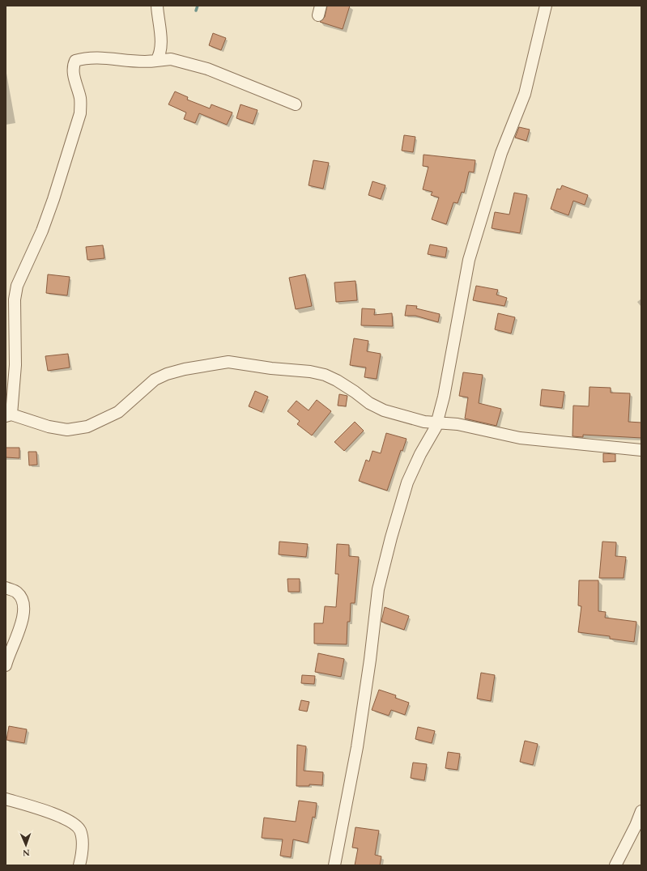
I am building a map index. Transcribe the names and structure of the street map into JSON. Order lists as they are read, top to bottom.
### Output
{
  "north": "bottom"
}
